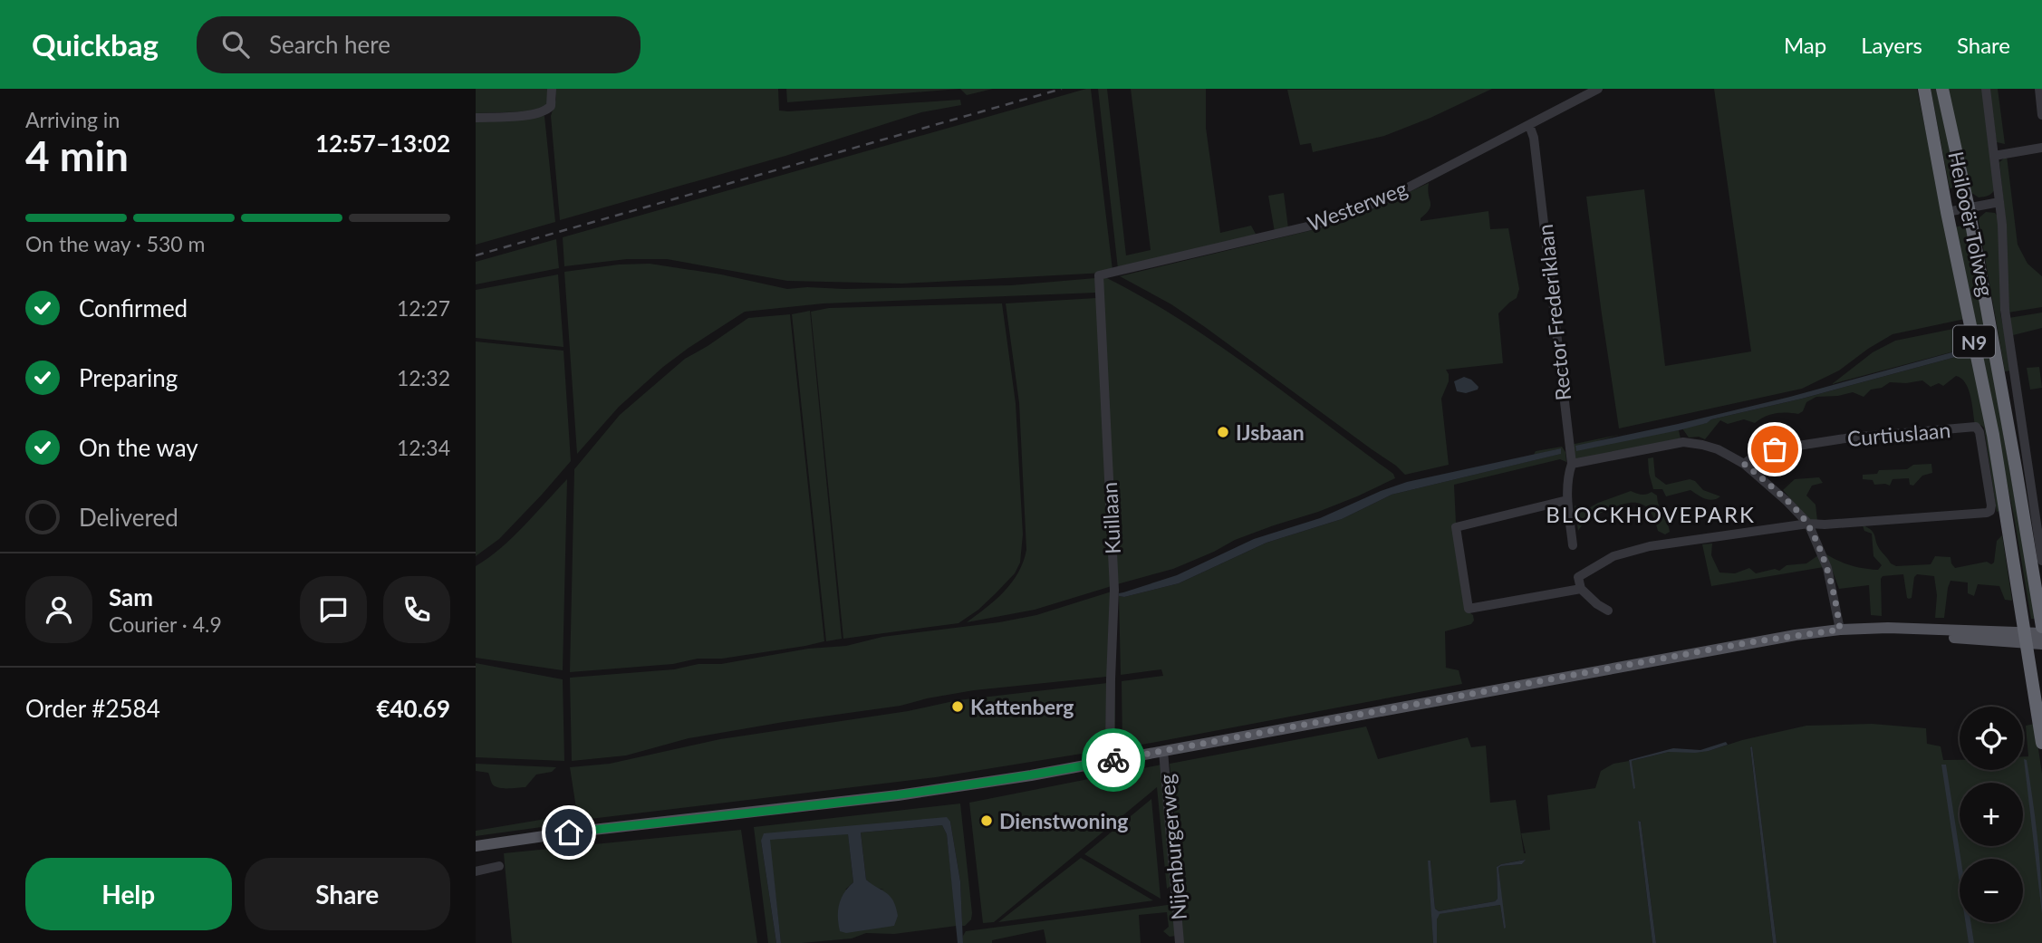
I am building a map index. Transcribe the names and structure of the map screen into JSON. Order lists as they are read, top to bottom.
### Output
{
  "streets": {
    "highway": ["Heilooër Tolweg", "N9"],
    "street": [
      "Westerweg",
      "Rector Frederiklaan",
      "Curtiuslaan",
      "Kuillaan",
      "Nijenburgerweg"
    ]
  },
  "crossings": [
    ["Westerweg", "Rector Frederiklaan"],
    ["Westerweg", "Kuillaan"]
  ],
  "districts": ["BLOCKHOVEPARK"],
  "places": ["IJsbaan", "Kattenberg", "Dienstwoning"],
  "page": {
    "header": "Quickbag",
    "search": "Search here",
    "nav": ["Map", "Layers", "Share"],
    "heading": ["4 min", "Arriving in", "12:57–13:02"],
    "panel": [
      "Sam",
      "Courier · 4.9",
      "Order #2584",
      "€40.69"
    ],
    "bar": "On the way · 530 m",
    "list": [
      ["Confirmed", "12:27"],
      ["Preparing", "12:32"],
      ["On the way", "12:34"],
      "Delivered"
    ],
    "map_buttons": ["+", "−"],
    "buttons": ["Help", "Share"]
  }
}
